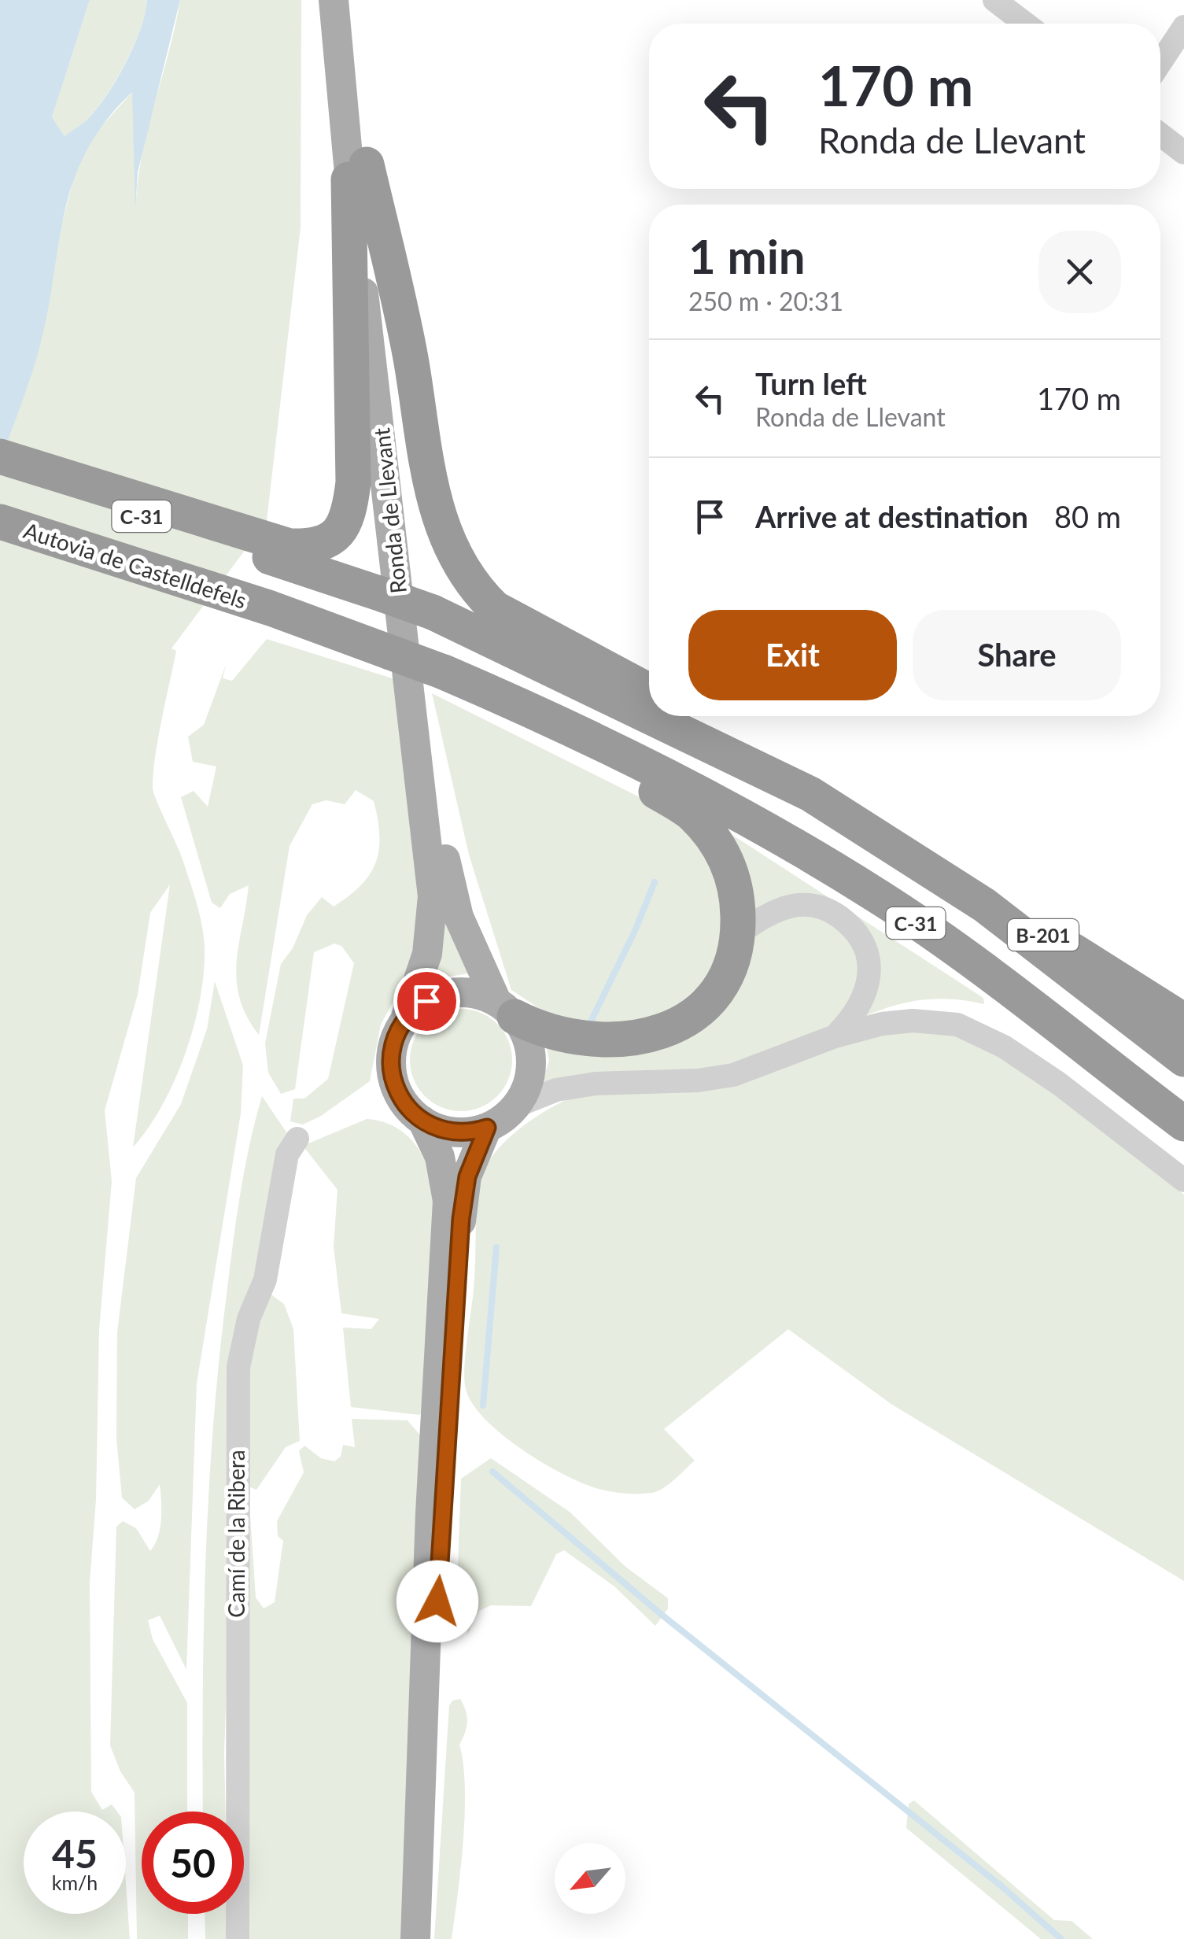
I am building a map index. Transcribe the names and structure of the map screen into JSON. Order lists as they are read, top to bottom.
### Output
{
  "streets": {
    "highway": ["C-31", "Autovia de Castelldefels", "B-201"],
    "main road": ["Ronda de Llevant"],
    "street": ["Camí de la Ribera"]
  },
  "crossings": [
    ["C-31", "Autovia de Castelldefels"],
    ["C-31", "B-201"]
  ],
  "north": "bottom left",
  "page": {
    "turn": ["170 m", "Ronda de Llevant"],
    "heading": ["1 min", "250 m · 20:31"],
    "list": [
      {
        "name": "Turn left",
        "note": "Ronda de Llevant",
        "value": "170 m"
      },
      {
        "name": "Arrive at destination",
        "value": "80 m"
      }
    ],
    "buttons": ["Exit", "Share"],
    "speed": "45 km/h",
    "limit": "50"
  }
}
